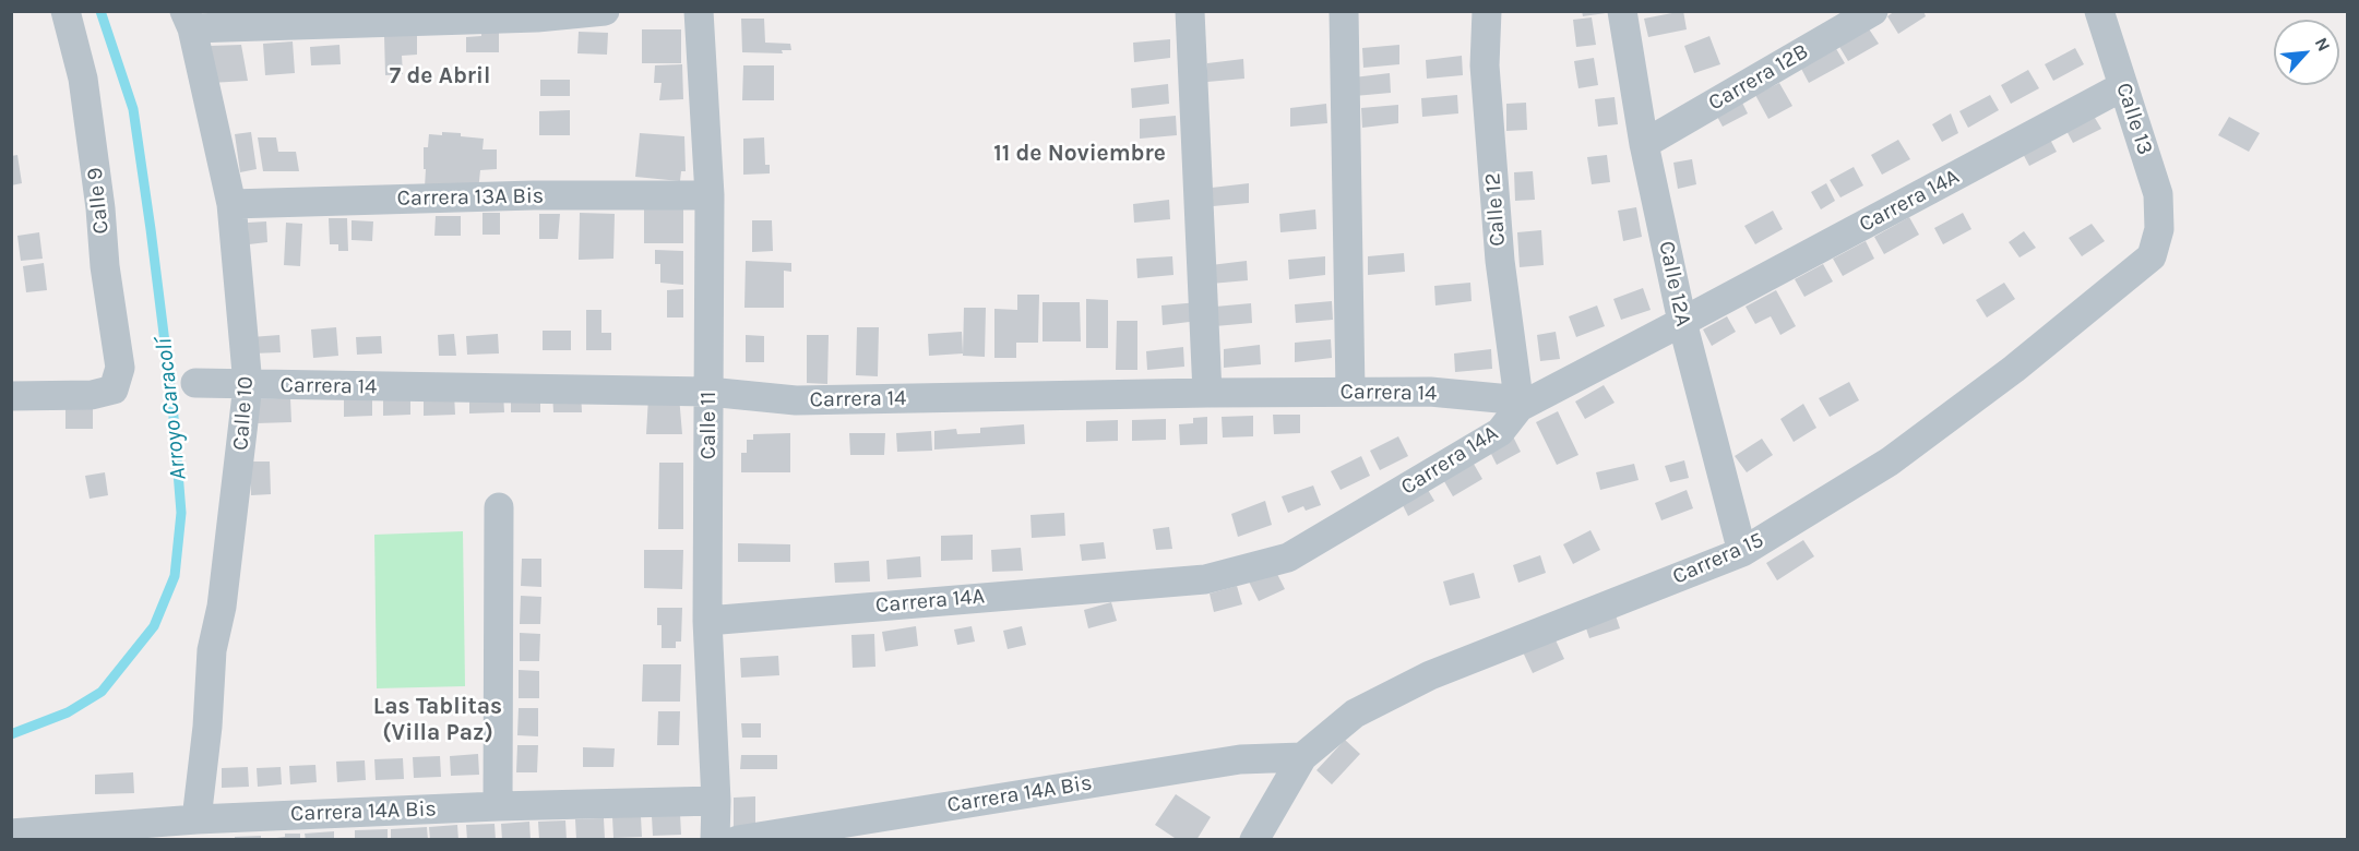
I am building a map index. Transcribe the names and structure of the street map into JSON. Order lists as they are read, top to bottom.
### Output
{
  "streets": {
    "street": [
      "Carrera 12B",
      "Calle 13",
      "Carrera 13A Bis",
      "Calle 9",
      "Carrera 14A",
      "Calle 12",
      "Calle 12A",
      "Carrera 14",
      "Calle 10",
      "Calle 11",
      "Carrera 15",
      "Carrera 14A Bis"
    ]
  },
  "crossings": [
    ["Carrera 12B", "Calle 12A"],
    ["Calle 13", "Carrera 14A"],
    ["Calle 13", "Carrera 15"],
    ["Carrera 13A Bis", "Calle 10"],
    ["Carrera 13A Bis", "Calle 11"],
    ["Carrera 14A", "Calle 12"],
    ["Carrera 14A", "Calle 12A"],
    ["Carrera 14A", "Carrera 14"],
    ["Carrera 14A", "Calle 11"],
    ["Calle 12", "Carrera 14"],
    ["Calle 12A", "Carrera 15"],
    ["Carrera 14", "Calle 10"],
    ["Carrera 14", "Calle 11"],
    ["Calle 10", "Carrera 14A Bis"],
    ["Calle 11", "Carrera 14A Bis"],
    ["Carrera 15", "Carrera 14A Bis"]
  ],
  "districts": ["7 de Abril", "11 de Noviembre", "Las Tablitas (Villa Paz)"],
  "water": ["Arroyo Caracolí"],
  "north": "top right"
}
